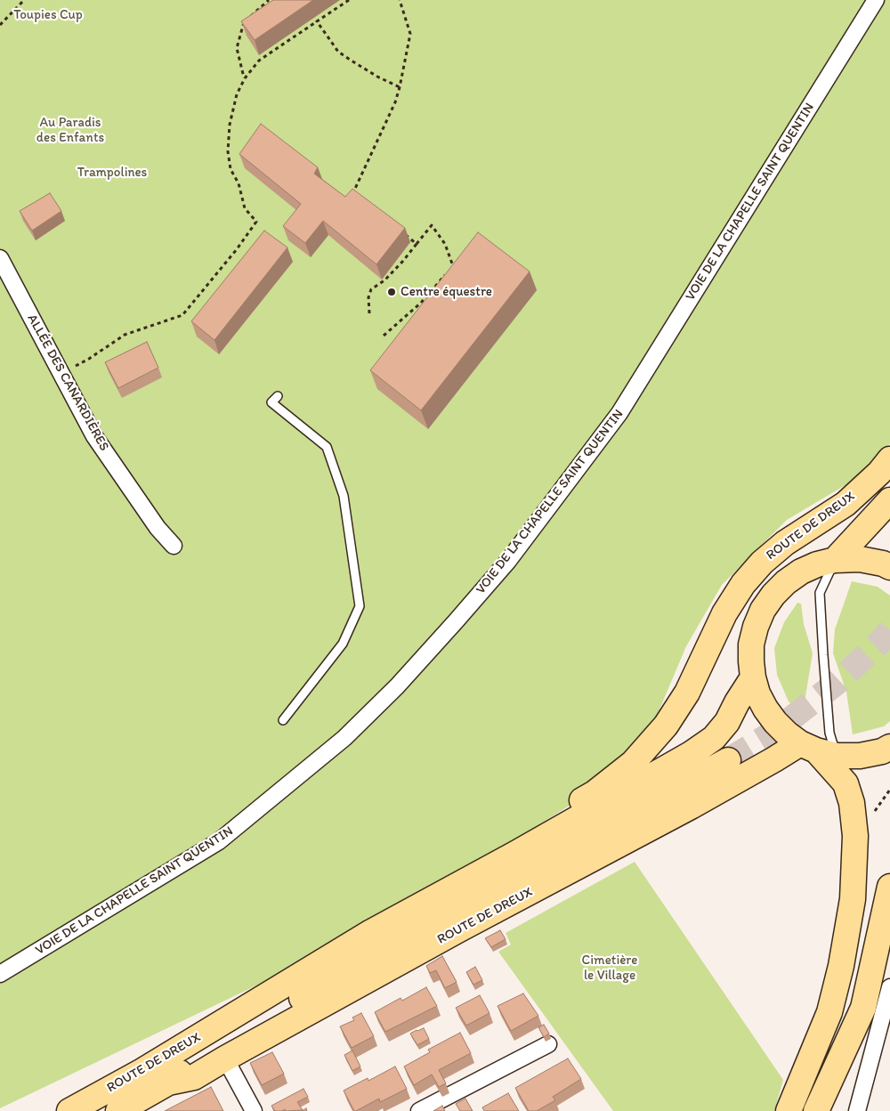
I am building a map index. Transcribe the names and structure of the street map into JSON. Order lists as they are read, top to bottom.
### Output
{
  "streets": {
    "main road": ["ROUTE DE DREUX"],
    "street": ["VOIE DE LA CHAPELLE SAINT QUENTIN", "ALLÉE DES CANARDIÈRES"]
  },
  "parks": [
    "Toupies Cup",
    "Au Paradis des Enfants",
    "Trampolines",
    "Cimetière le Village"
  ],
  "places": ["Centre équestre"]
}
